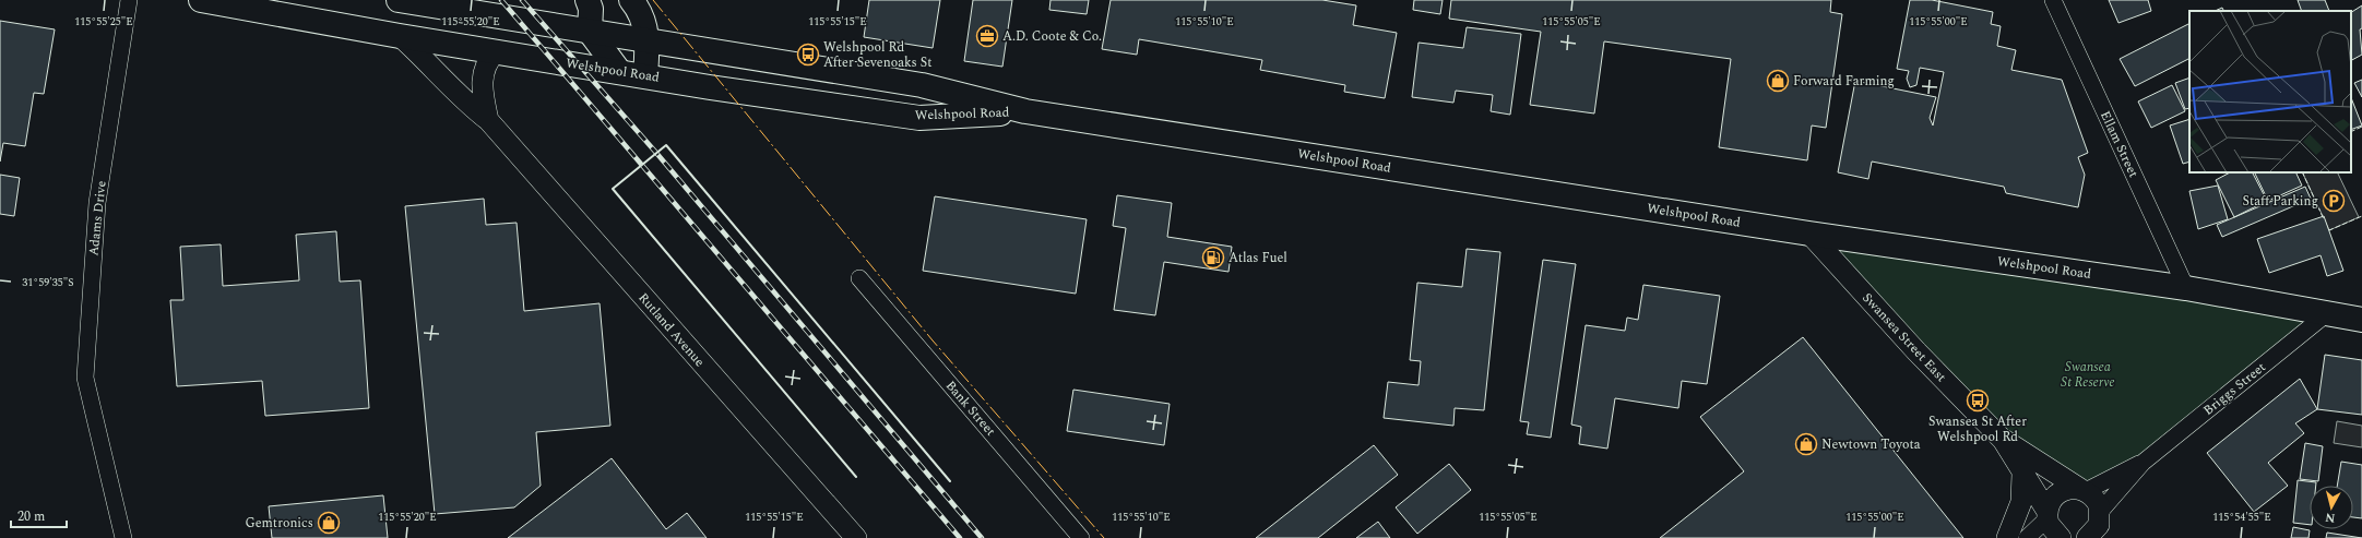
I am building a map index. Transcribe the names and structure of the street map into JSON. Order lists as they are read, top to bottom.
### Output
{
  "streets": {
    "main road": ["Welshpool Road"],
    "street": [
      "Ellam Street",
      "Adams Drive",
      "Rutland Avenue",
      "Swansea Street East",
      "Briggs Street",
      "Bank Street"
    ]
  },
  "crossings": [
    ["Welshpool Road", "Ellam Street"],
    ["Welshpool Road", "Rutland Avenue"],
    ["Welshpool Road", "Swansea Street East"],
    ["Welshpool Road", "Briggs Street"],
    ["Swansea Street East", "Briggs Street"]
  ],
  "parks": ["Swansea St Reserve"],
  "places": {
    "office": ["A.D. Coote & Co."],
    "bus stop": ["Welshpool Rd After Sevenoaks St", "Swansea St After Welshpool Rd"],
    "shop": ["Forward Farming", "Newtown Toyota", "Gemtronics"],
    "parking": ["Staff Parking"],
    "fuel station": ["Atlas Fuel"]
  },
  "scale_bar": "20 m",
  "north": "bottom",
  "coordinates": [
    "115°55'25\"E",
    "115°55'20\"E",
    "115°55'15\"E",
    "115°55'10\"E",
    "115°55'05\"E",
    "115°55'00\"E",
    "31°59'35\"S",
    "115°54'55\"E"
  ]
}
